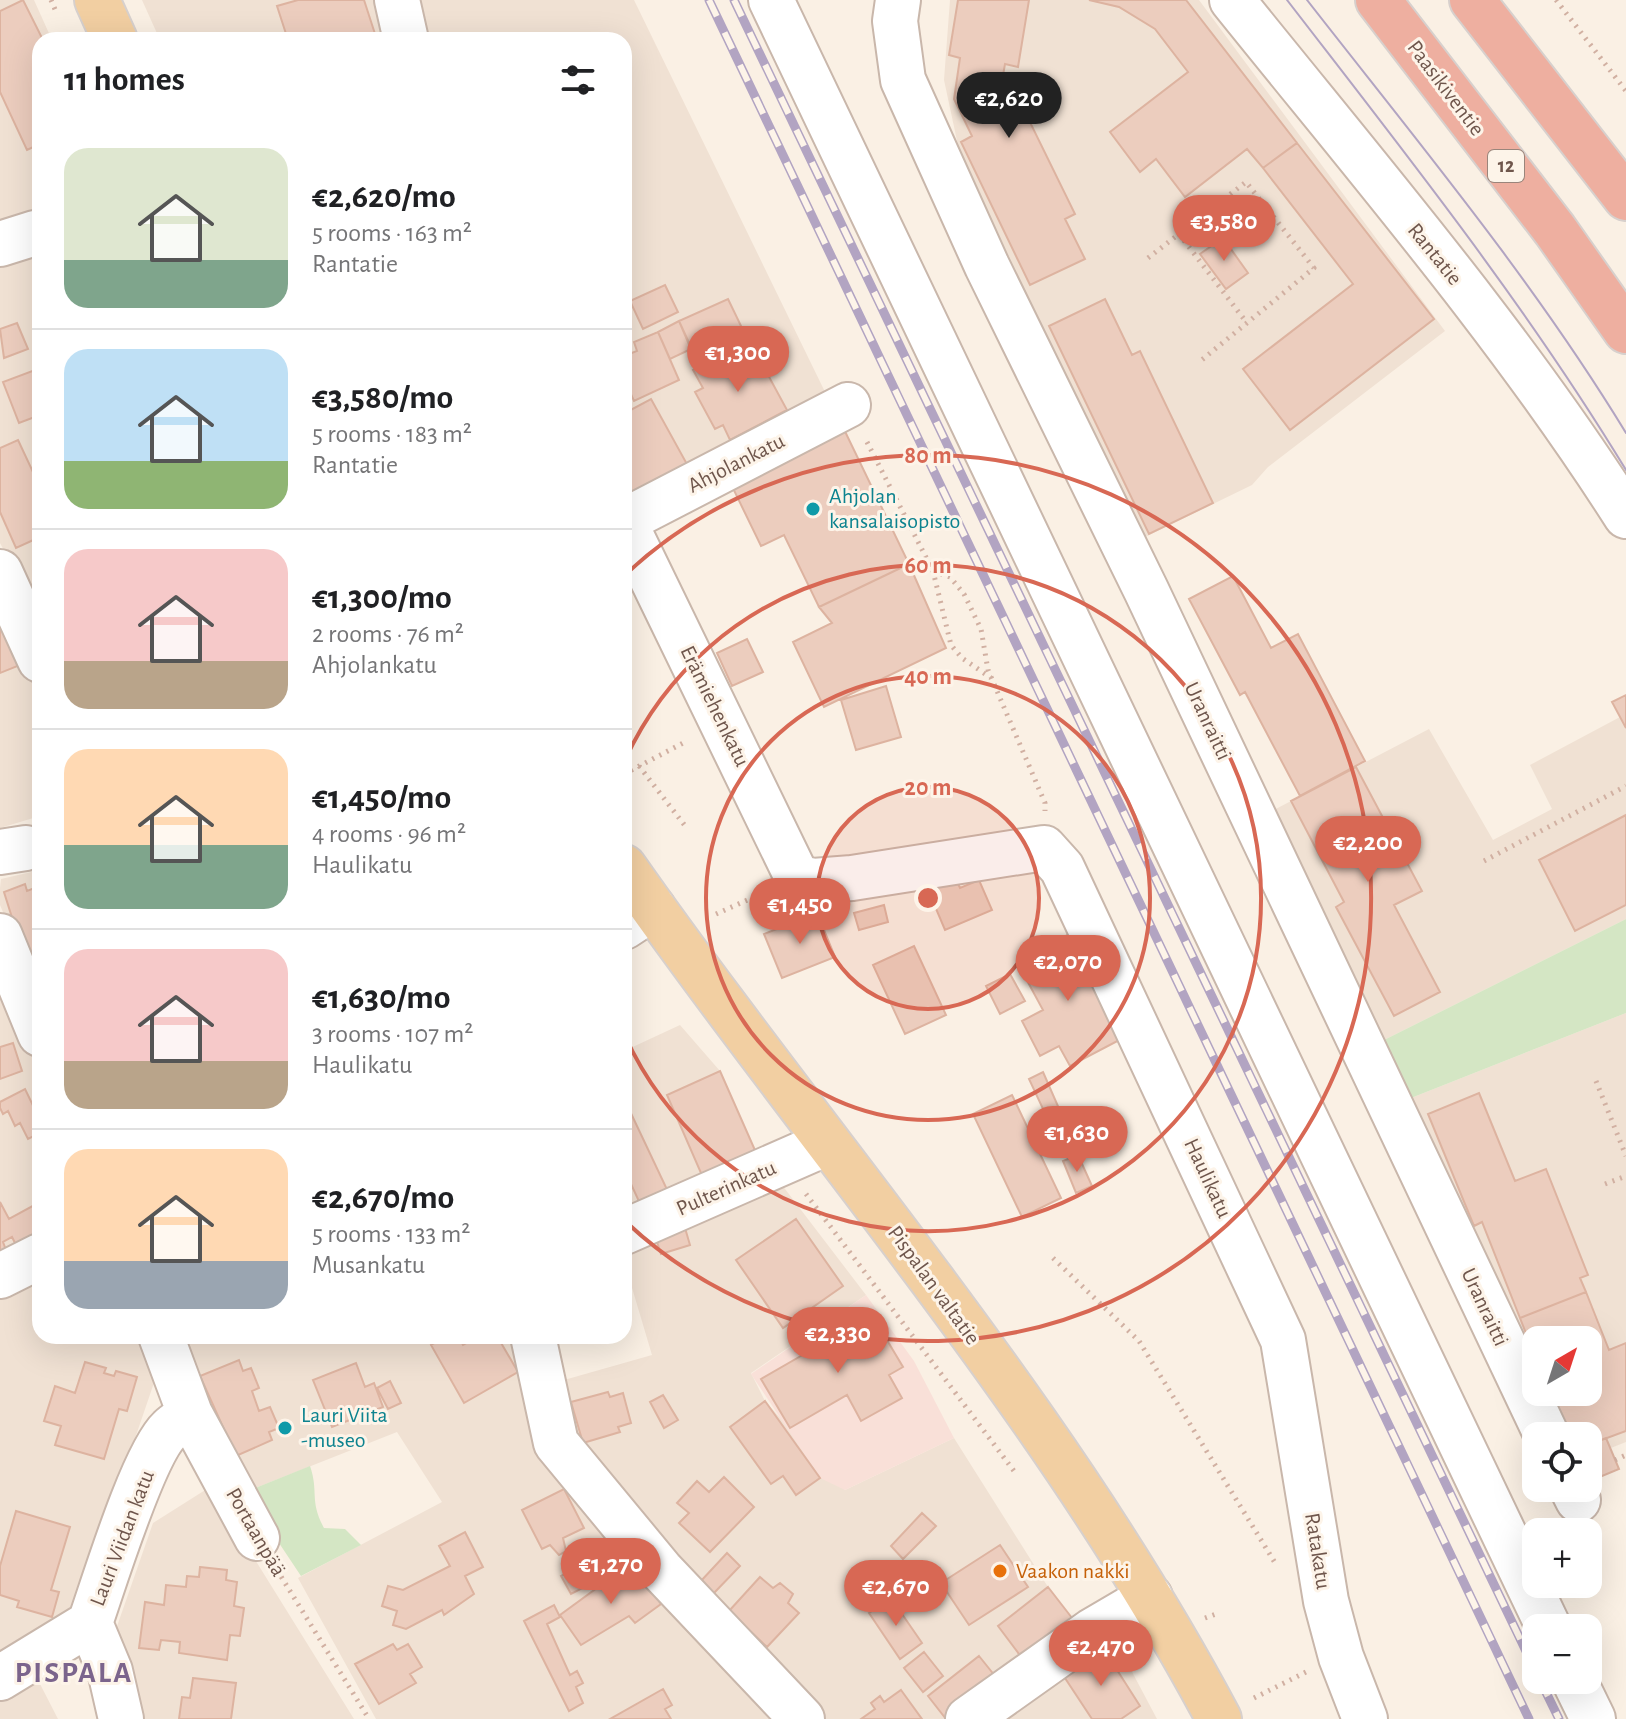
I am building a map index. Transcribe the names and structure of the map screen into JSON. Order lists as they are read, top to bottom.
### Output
{
  "streets": {
    "highway": ["Paasikiventie", "12"],
    "main road": ["Pispalan valtatie"],
    "street": [
      "Rantatie",
      "Ahjolankatu",
      "Erämiehenkatu",
      "Uranraitti",
      "Haulikatu",
      "Pulterinkatu",
      "Portaanpää",
      "Lauri Viidan katu",
      "Ratakatu"
    ]
  },
  "crossings": [
    ["Haulikatu", "Ratakatu"],
    ["Pulterinkatu", "Pispalan valtatie"],
    ["Portaanpää", "Lauri Viidan katu"]
  ],
  "districts": ["PISPALA"],
  "places": ["Ahjolan kansalaisopisto", "Lauri Viita -museo", "Vaakon nakki"],
  "north": "top right",
  "page": {
    "heading": "11 homes",
    "price": [
      "€2,620",
      "€3,580",
      "€1,300",
      "€2,200",
      "€1,450",
      "€2,070",
      "€1,630",
      "€2,330",
      "€1,270",
      "€2,670",
      "€2,470"
    ],
    "list": [
      {
        "name": "€2,620/mo",
        "note": "5 rooms · 163 m² · Rantatie"
      },
      {
        "name": "€3,580/mo",
        "note": "5 rooms · 183 m² · Rantatie"
      },
      {
        "name": "€1,300/mo",
        "note": "2 rooms · 76 m² · Ahjolankatu"
      },
      {
        "name": "€1,450/mo",
        "note": "4 rooms · 96 m² · Haulikatu"
      },
      {
        "name": "€1,630/mo",
        "note": "3 rooms · 107 m² · Haulikatu"
      },
      {
        "name": "€2,670/mo",
        "note": "5 rooms · 133 m² · Musankatu"
      }
    ],
    "map_buttons": ["+", "−"]
  },
  "rings": [
    "80 m",
    "60 m",
    "40 m",
    "20 m"
  ]
}
